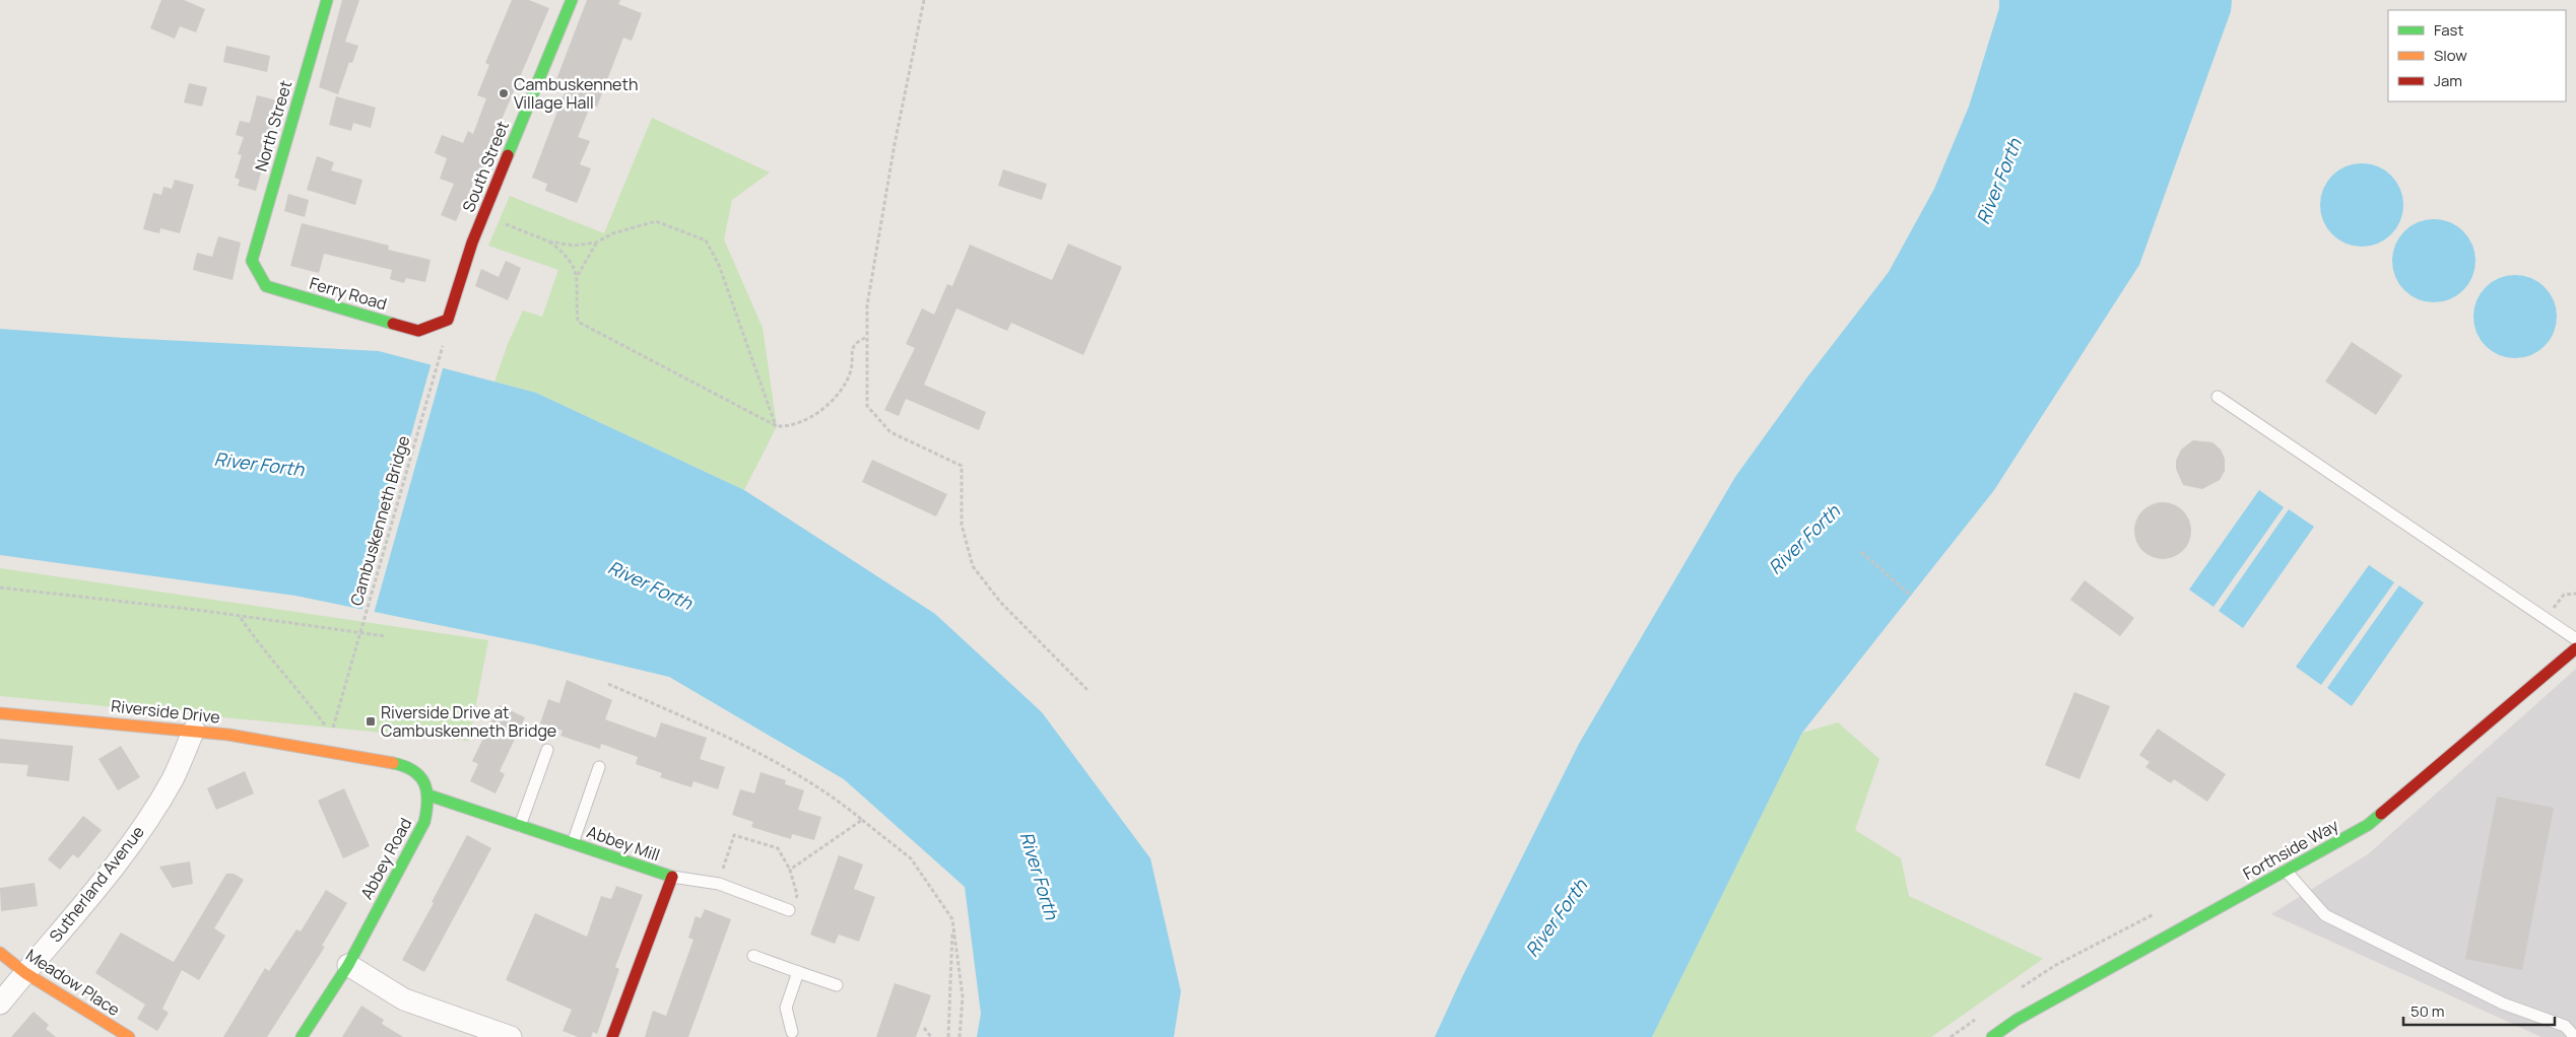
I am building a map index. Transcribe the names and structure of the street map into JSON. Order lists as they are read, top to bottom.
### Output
{
  "streets": {
    "street": [
      "North Street",
      "South Street",
      "Ferry Road",
      "Riverside Drive",
      "Abbey Mill",
      "Forthside Way",
      "Abbey Road",
      "Sutherland Avenue",
      "Meadow Place"
    ],
    "path": ["Cambuskenneth Bridge"]
  },
  "crossings": [
    ["North Street", "Ferry Road"],
    ["South Street", "Ferry Road"],
    ["Riverside Drive", "Abbey Mill"],
    ["Riverside Drive", "Abbey Road"],
    ["Riverside Drive", "Sutherland Avenue"],
    ["Abbey Mill", "Abbey Road"],
    ["Sutherland Avenue", "Meadow Place"]
  ],
  "water": ["River Forth"],
  "places": {
    "other": ["Cambuskenneth Village Hall"],
    "transit": ["Riverside Drive at Cambuskenneth Bridge"]
  },
  "legend": ["Fast", "Slow", "Jam"],
  "scale_bar": "50 m"
}
